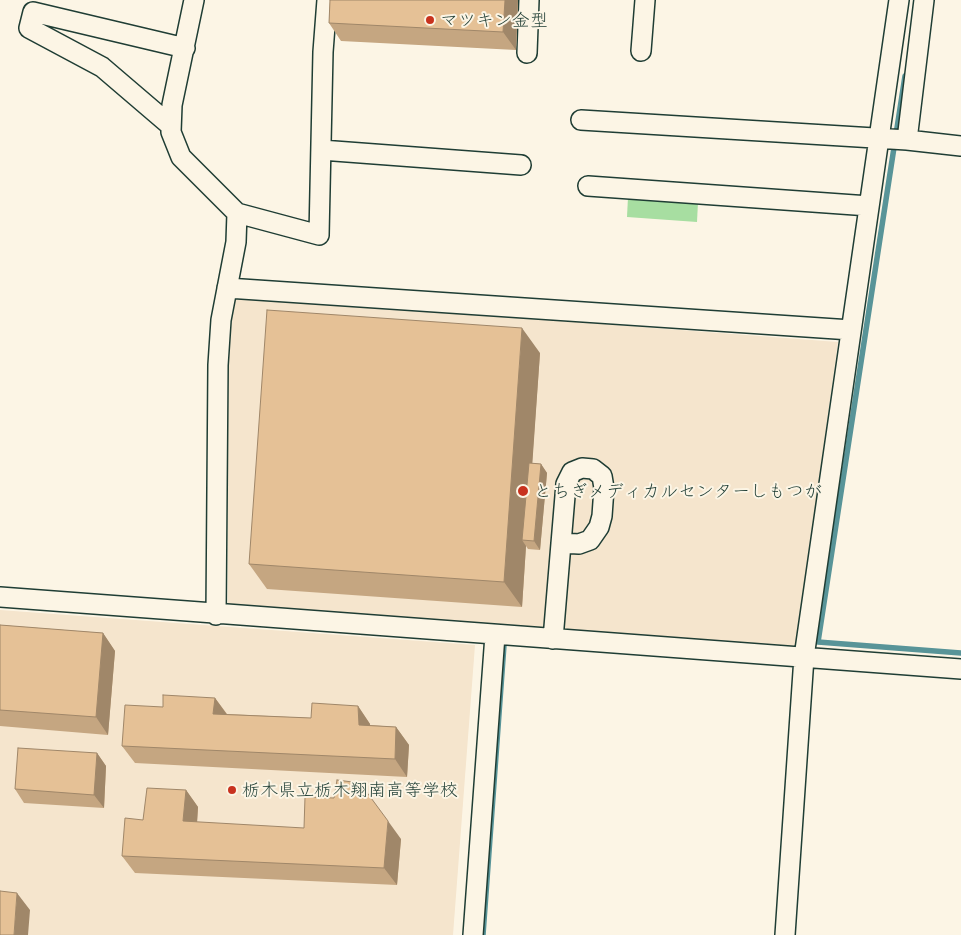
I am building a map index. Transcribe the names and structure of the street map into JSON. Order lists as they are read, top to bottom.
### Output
{
  "places": ["マツキン金型", "とちぎメディカルセンターしもつが", "栃木県立栃木翔南高等学校"]
}
